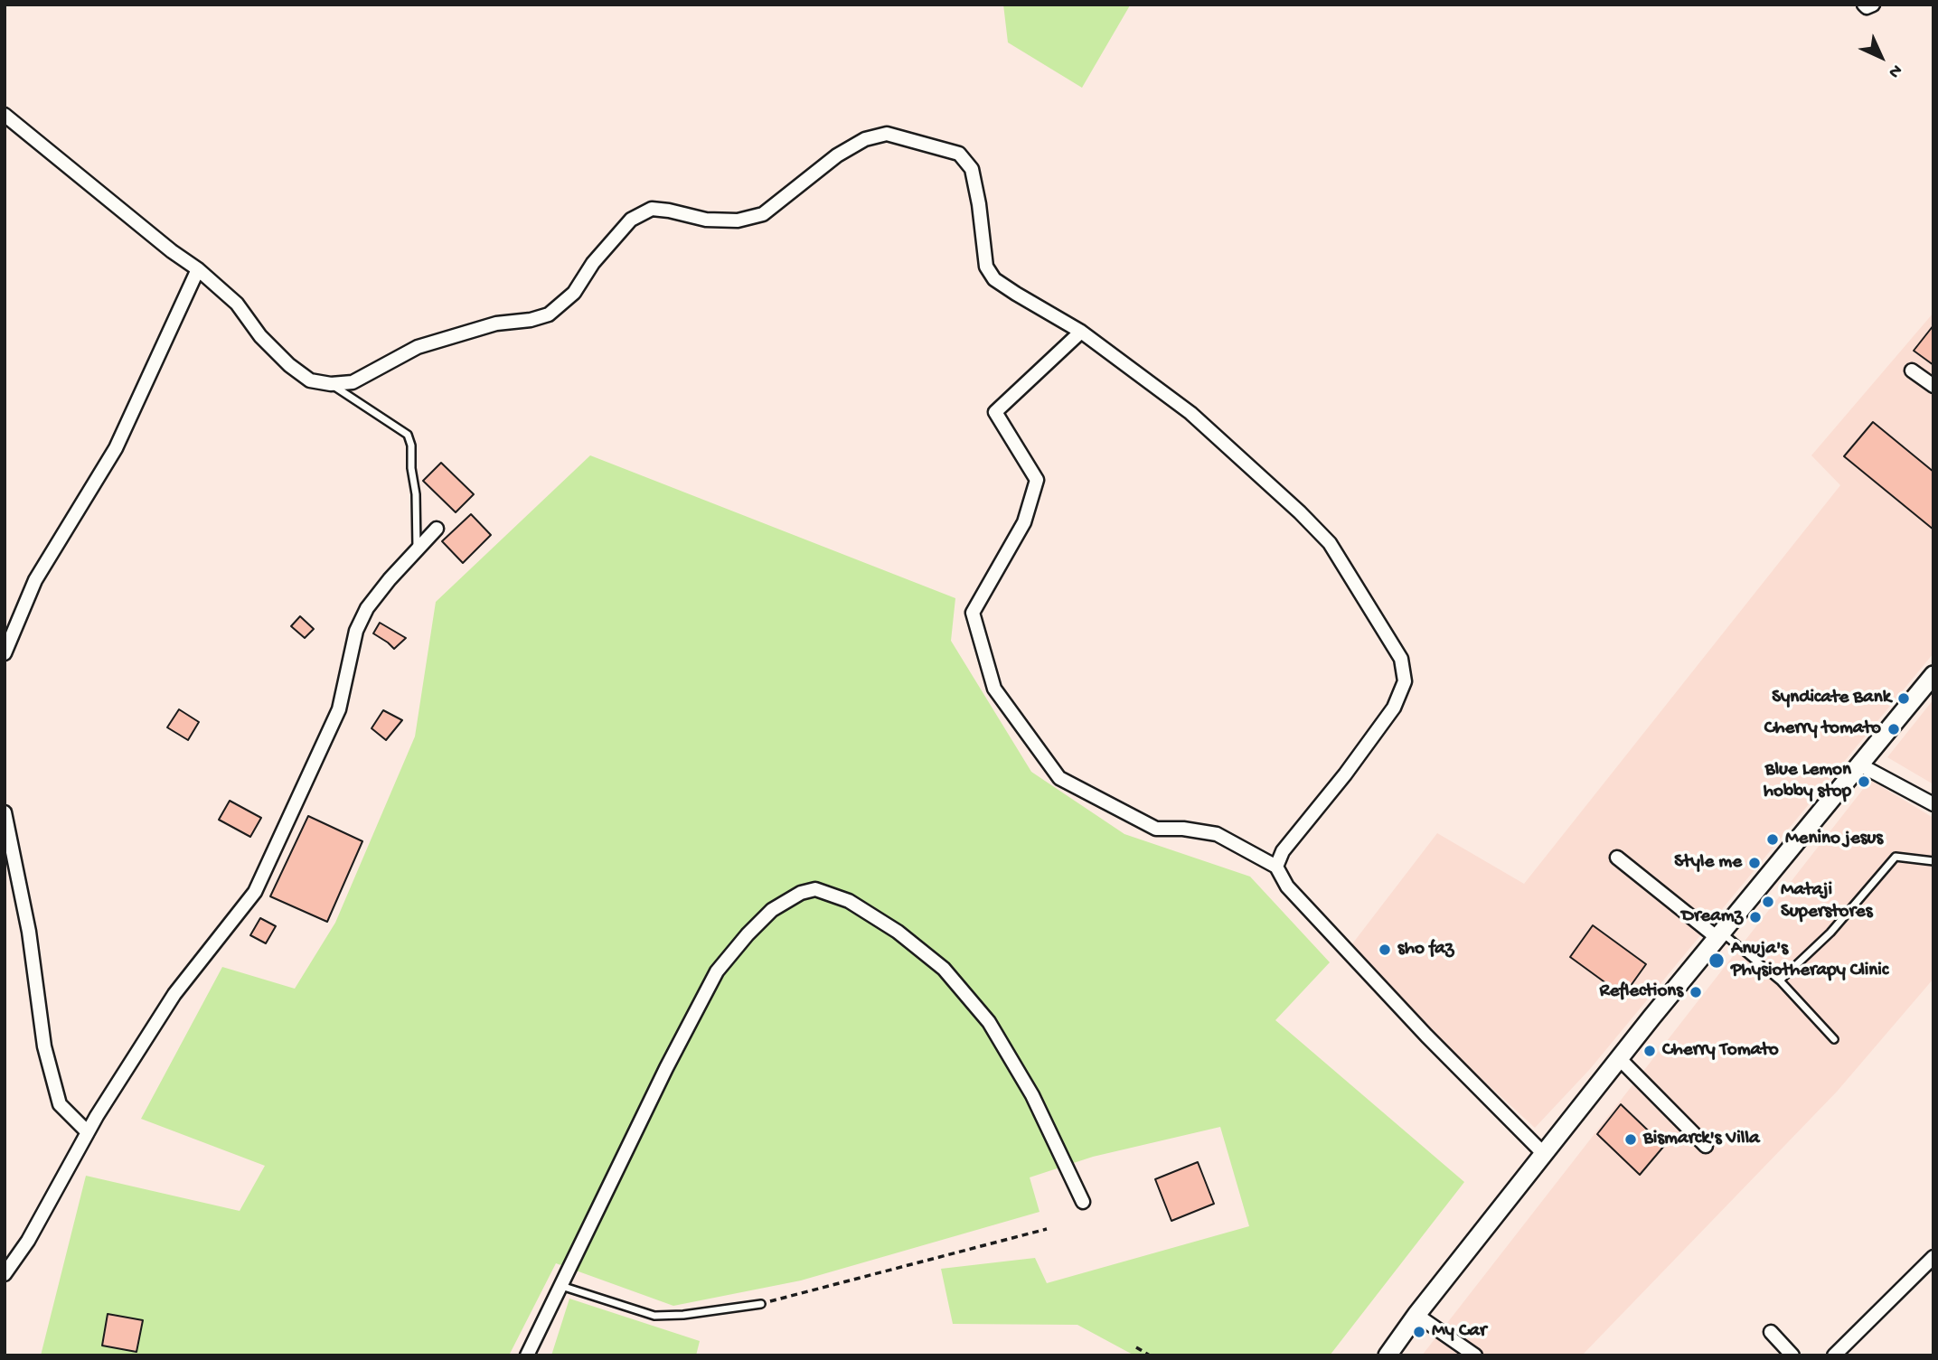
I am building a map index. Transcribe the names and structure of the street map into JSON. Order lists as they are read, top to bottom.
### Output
{
  "places": [
    "Syndicate Bank",
    "Cherry tomato",
    "Blue Lemon hobby stop",
    "Menino jesus",
    "Style me",
    "Mataji Superstores",
    "Dreamz",
    "sho faz",
    "Anuja's Physiotherapy Clinic",
    "Reflections",
    "Cherry Tomato",
    "Bismarck's Villa",
    "My Car"
  ],
  "north": "bottom right"
}
